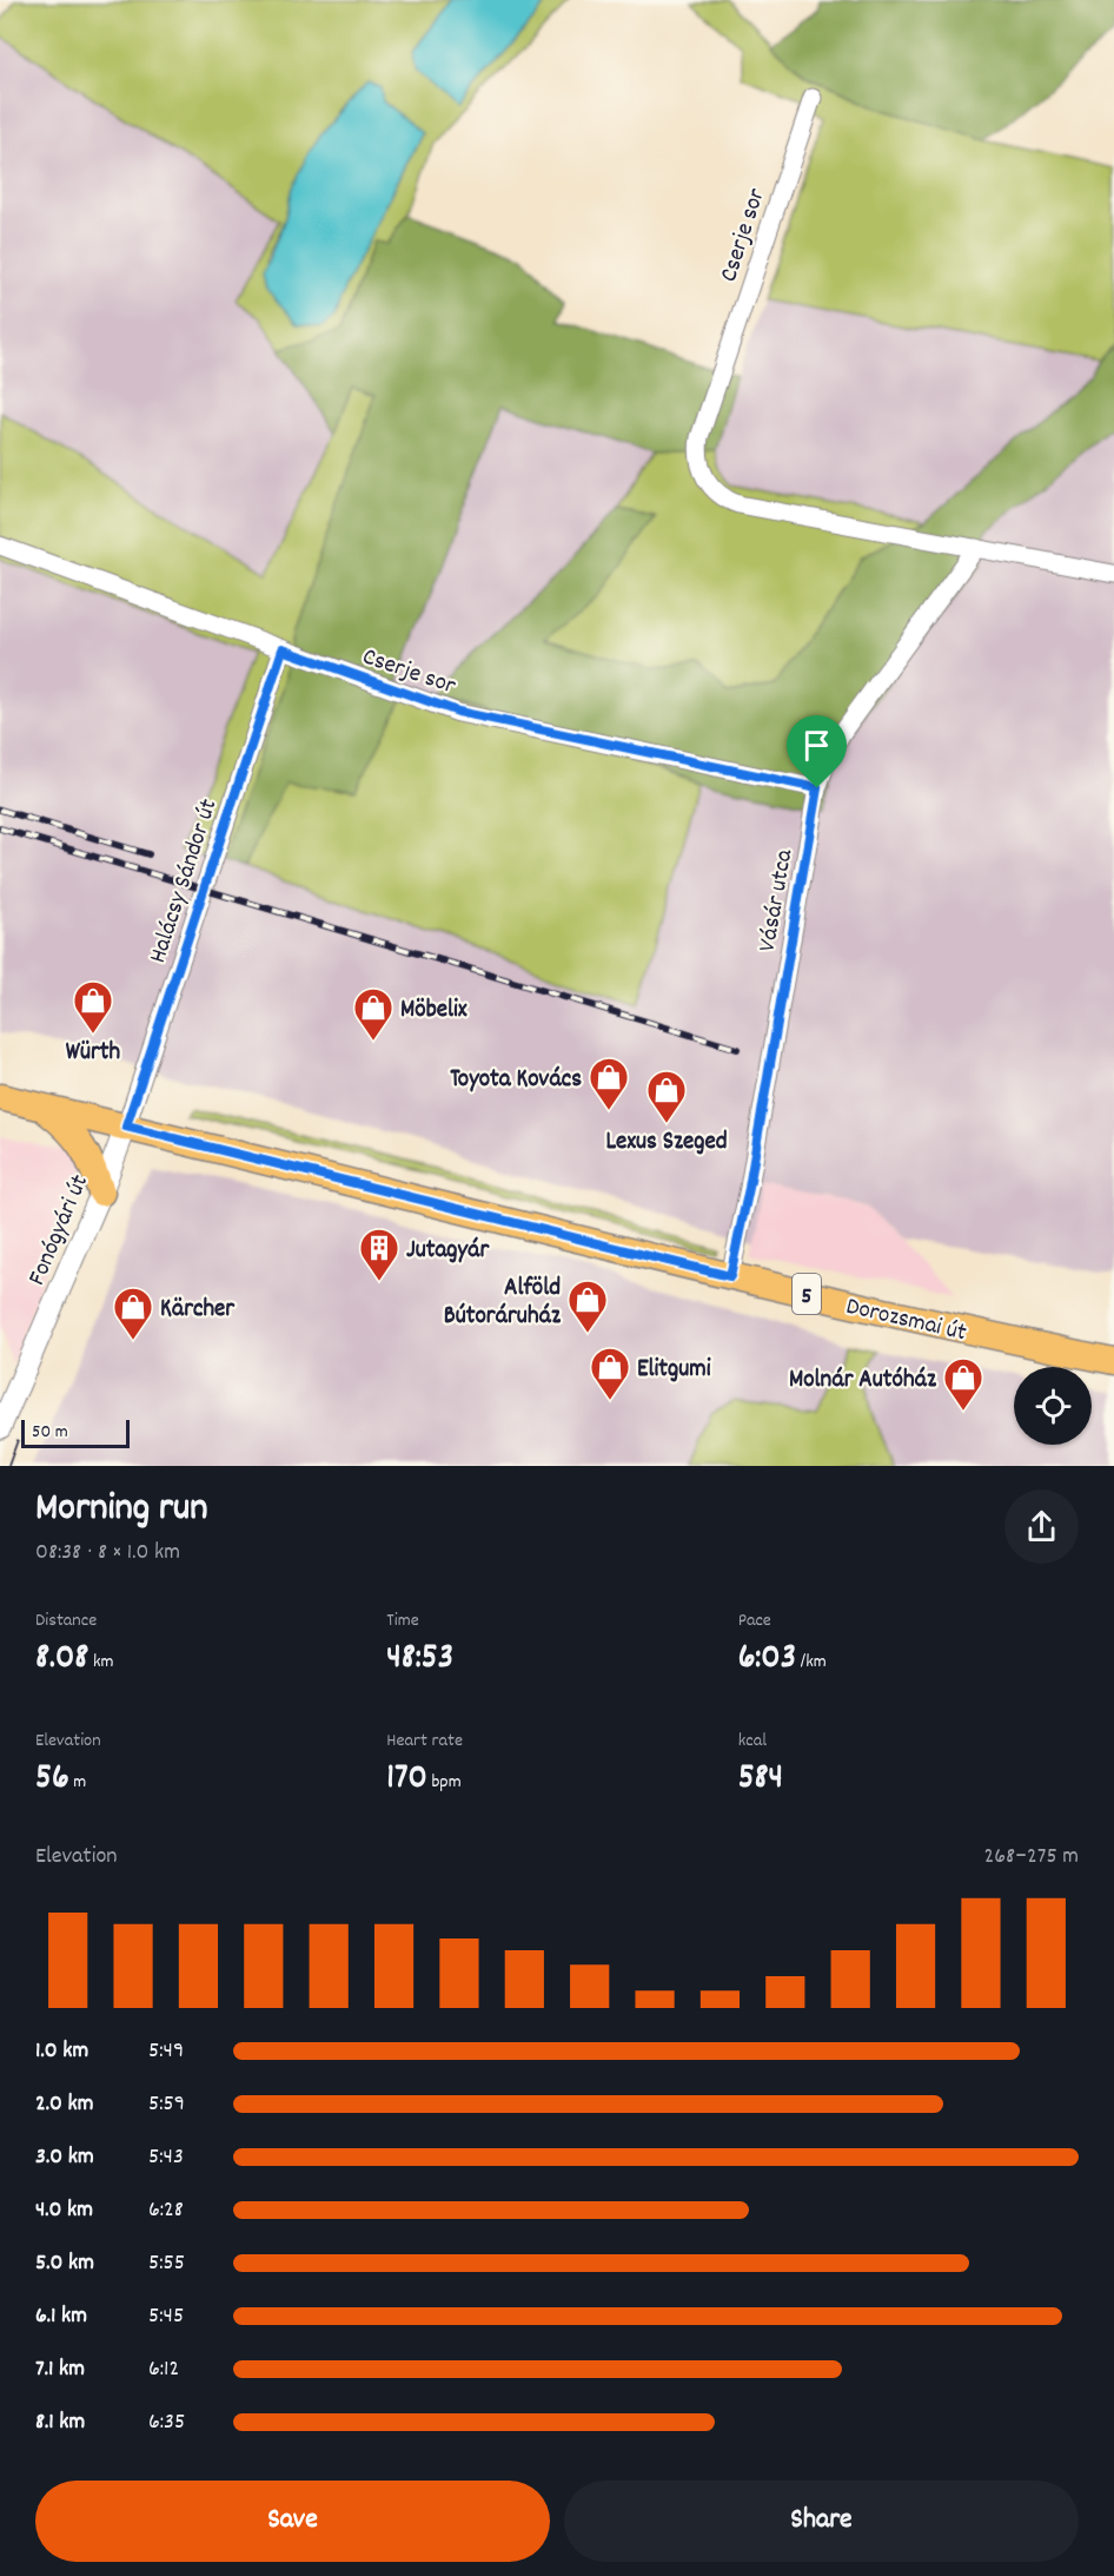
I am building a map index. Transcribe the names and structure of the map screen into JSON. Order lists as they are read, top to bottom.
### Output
{
  "streets": {
    "main road": ["5", "Dorozsmai út"],
    "street": [
      "Cserje sor",
      "Halácsy Sándor út",
      "Vásár utca",
      "Fonógyári út"
    ]
  },
  "crossings": [
    ["Cserje sor", "Halácsy Sándor út"],
    ["Cserje sor", "Vásár utca"],
    ["Halácsy Sándor út", "Fonógyári út"],
    ["Halácsy Sándor út", "Dorozsmai út"],
    ["Vásár utca", "Dorozsmai út"],
    ["Fonógyári út", "Dorozsmai út"]
  ],
  "places": {
    "shop": [
      "Würth",
      "Möbelix",
      "Toyota Kovács",
      "Lexus Szeged",
      "Alföld Bútoráruház",
      "Kärcher",
      "Elitgumi",
      "Molnár Autóház"
    ],
    "building": ["Jutagyár"]
  },
  "scale_bar": "50 m",
  "page": {
    "scale": "50 m",
    "heading": ["Morning run", "08:38 · 8 × 1.0 km"],
    "stats": [
      ["Distance", "8.08 km"],
      ["Time", "48:53"],
      ["Pace", "6:03 /km"],
      ["Elevation", "56 m"],
      ["Heart rate", "170 bpm"],
      ["kcal", "584"]
    ],
    "chart": ["Elevation", "268–275 m"],
    "list": [
      {
        "name": "1.0 km",
        "note": "5:49"
      },
      {
        "name": "2.0 km",
        "note": "5:59"
      },
      {
        "name": "3.0 km",
        "note": "5:43"
      },
      {
        "name": "4.0 km",
        "note": "6:28"
      },
      {
        "name": "5.0 km",
        "note": "5:55"
      },
      {
        "name": "6.1 km",
        "note": "5:45"
      },
      {
        "name": "7.1 km",
        "note": "6:12"
      },
      {
        "name": "8.1 km",
        "note": "6:35"
      }
    ],
    "buttons": ["Save", "Share"]
  }
}
